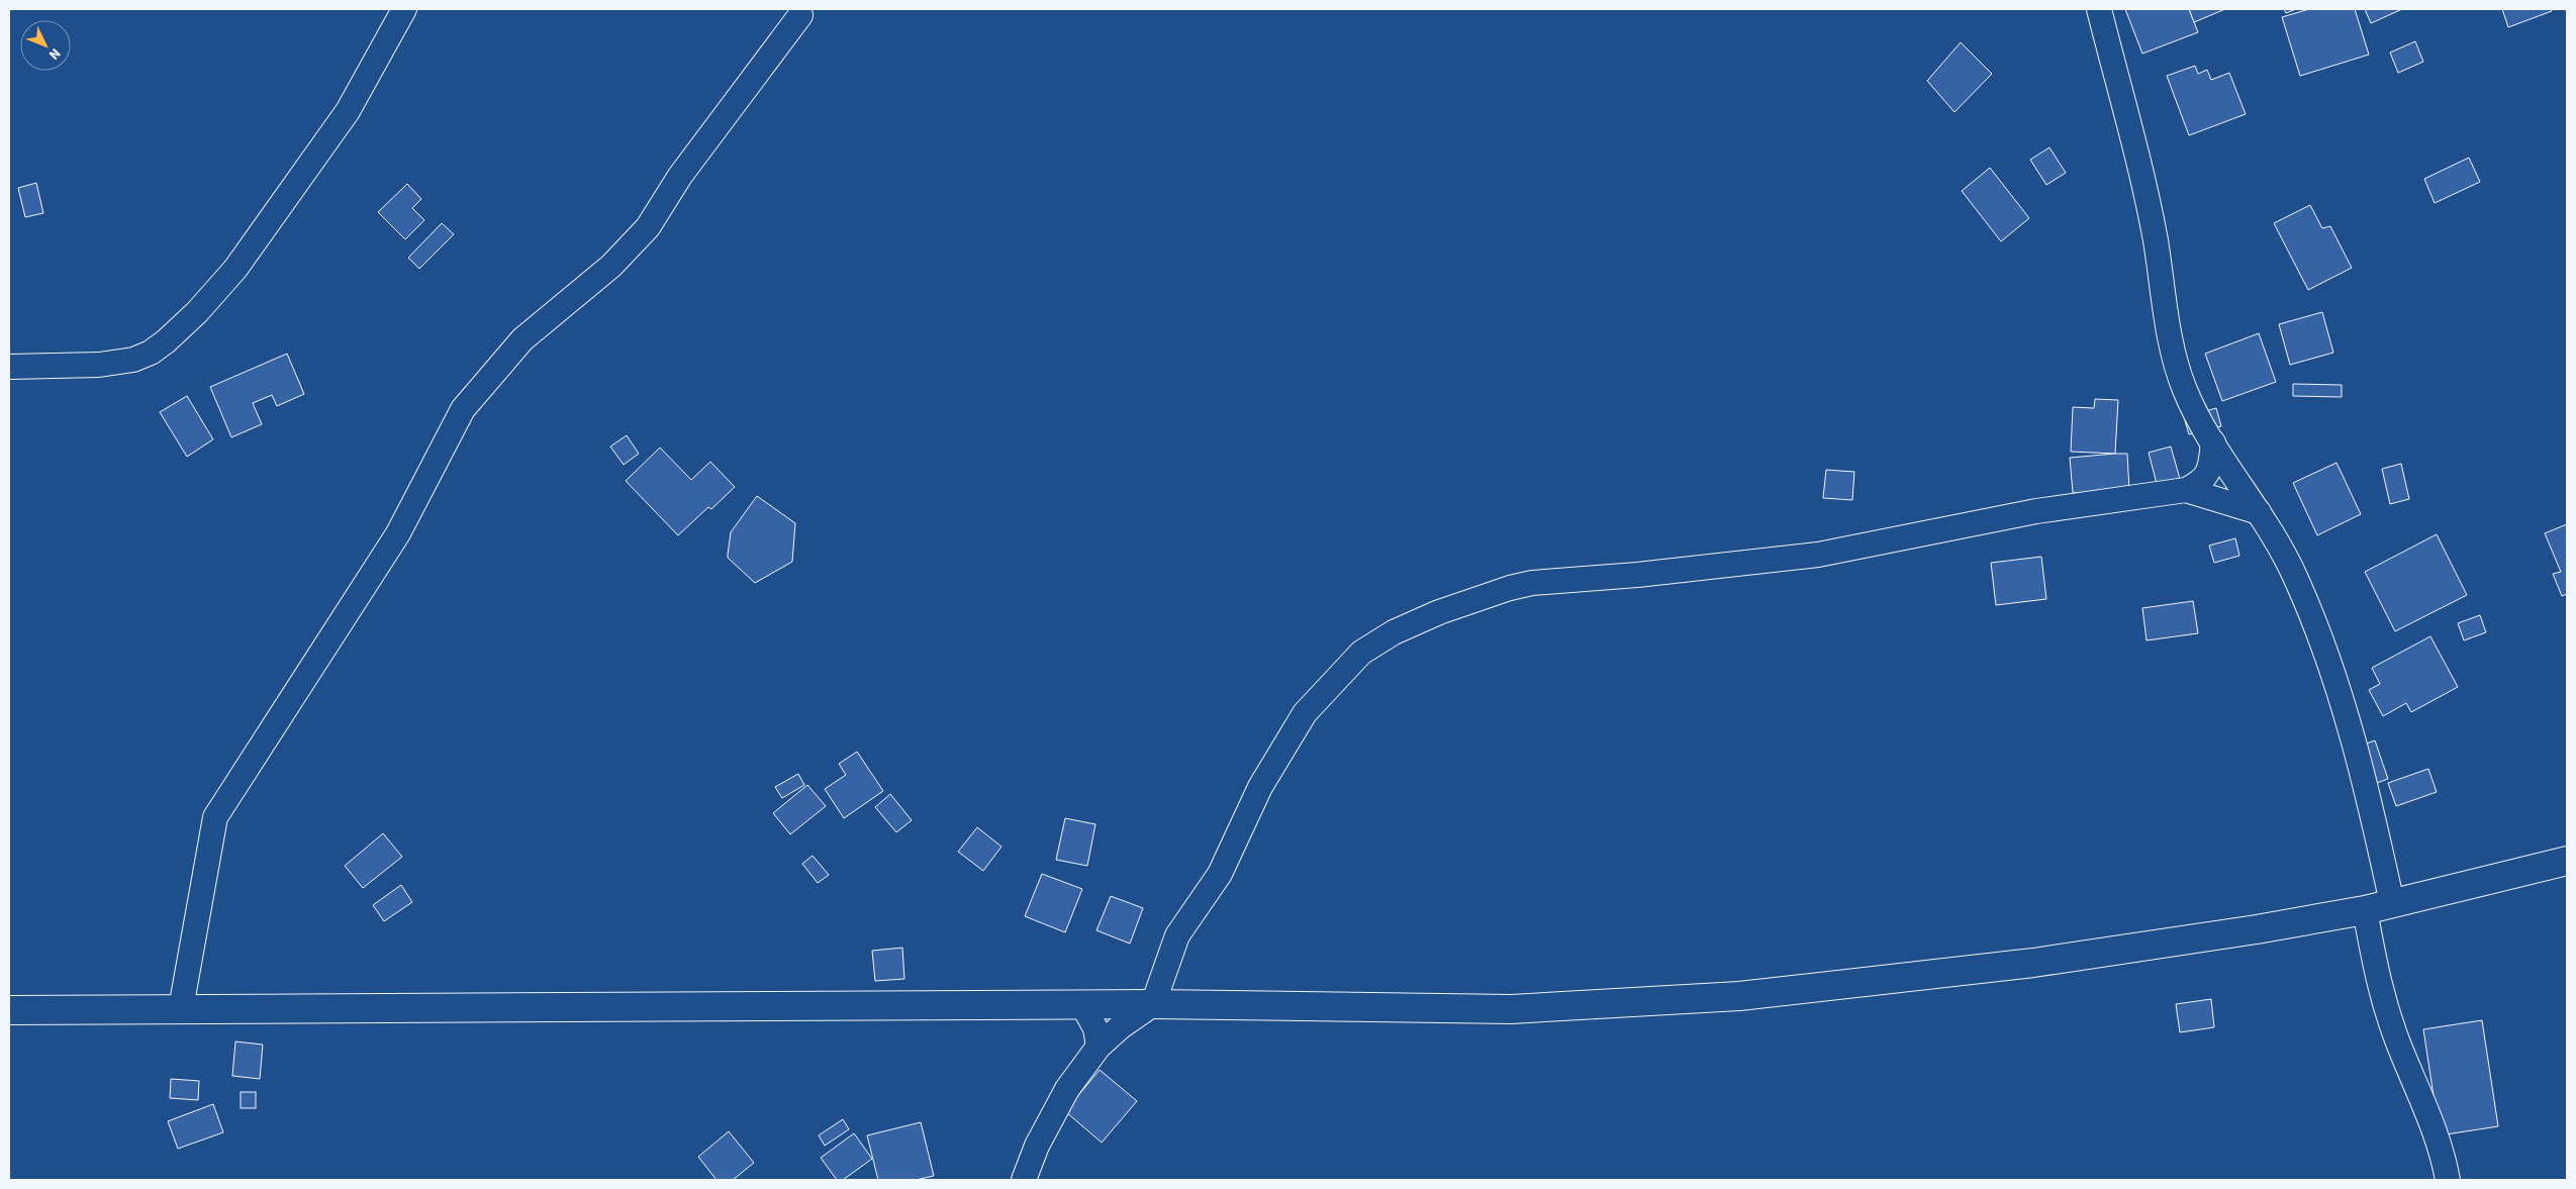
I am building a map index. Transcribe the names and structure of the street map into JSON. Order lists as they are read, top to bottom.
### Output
{
  "north": "bottom right"
}
